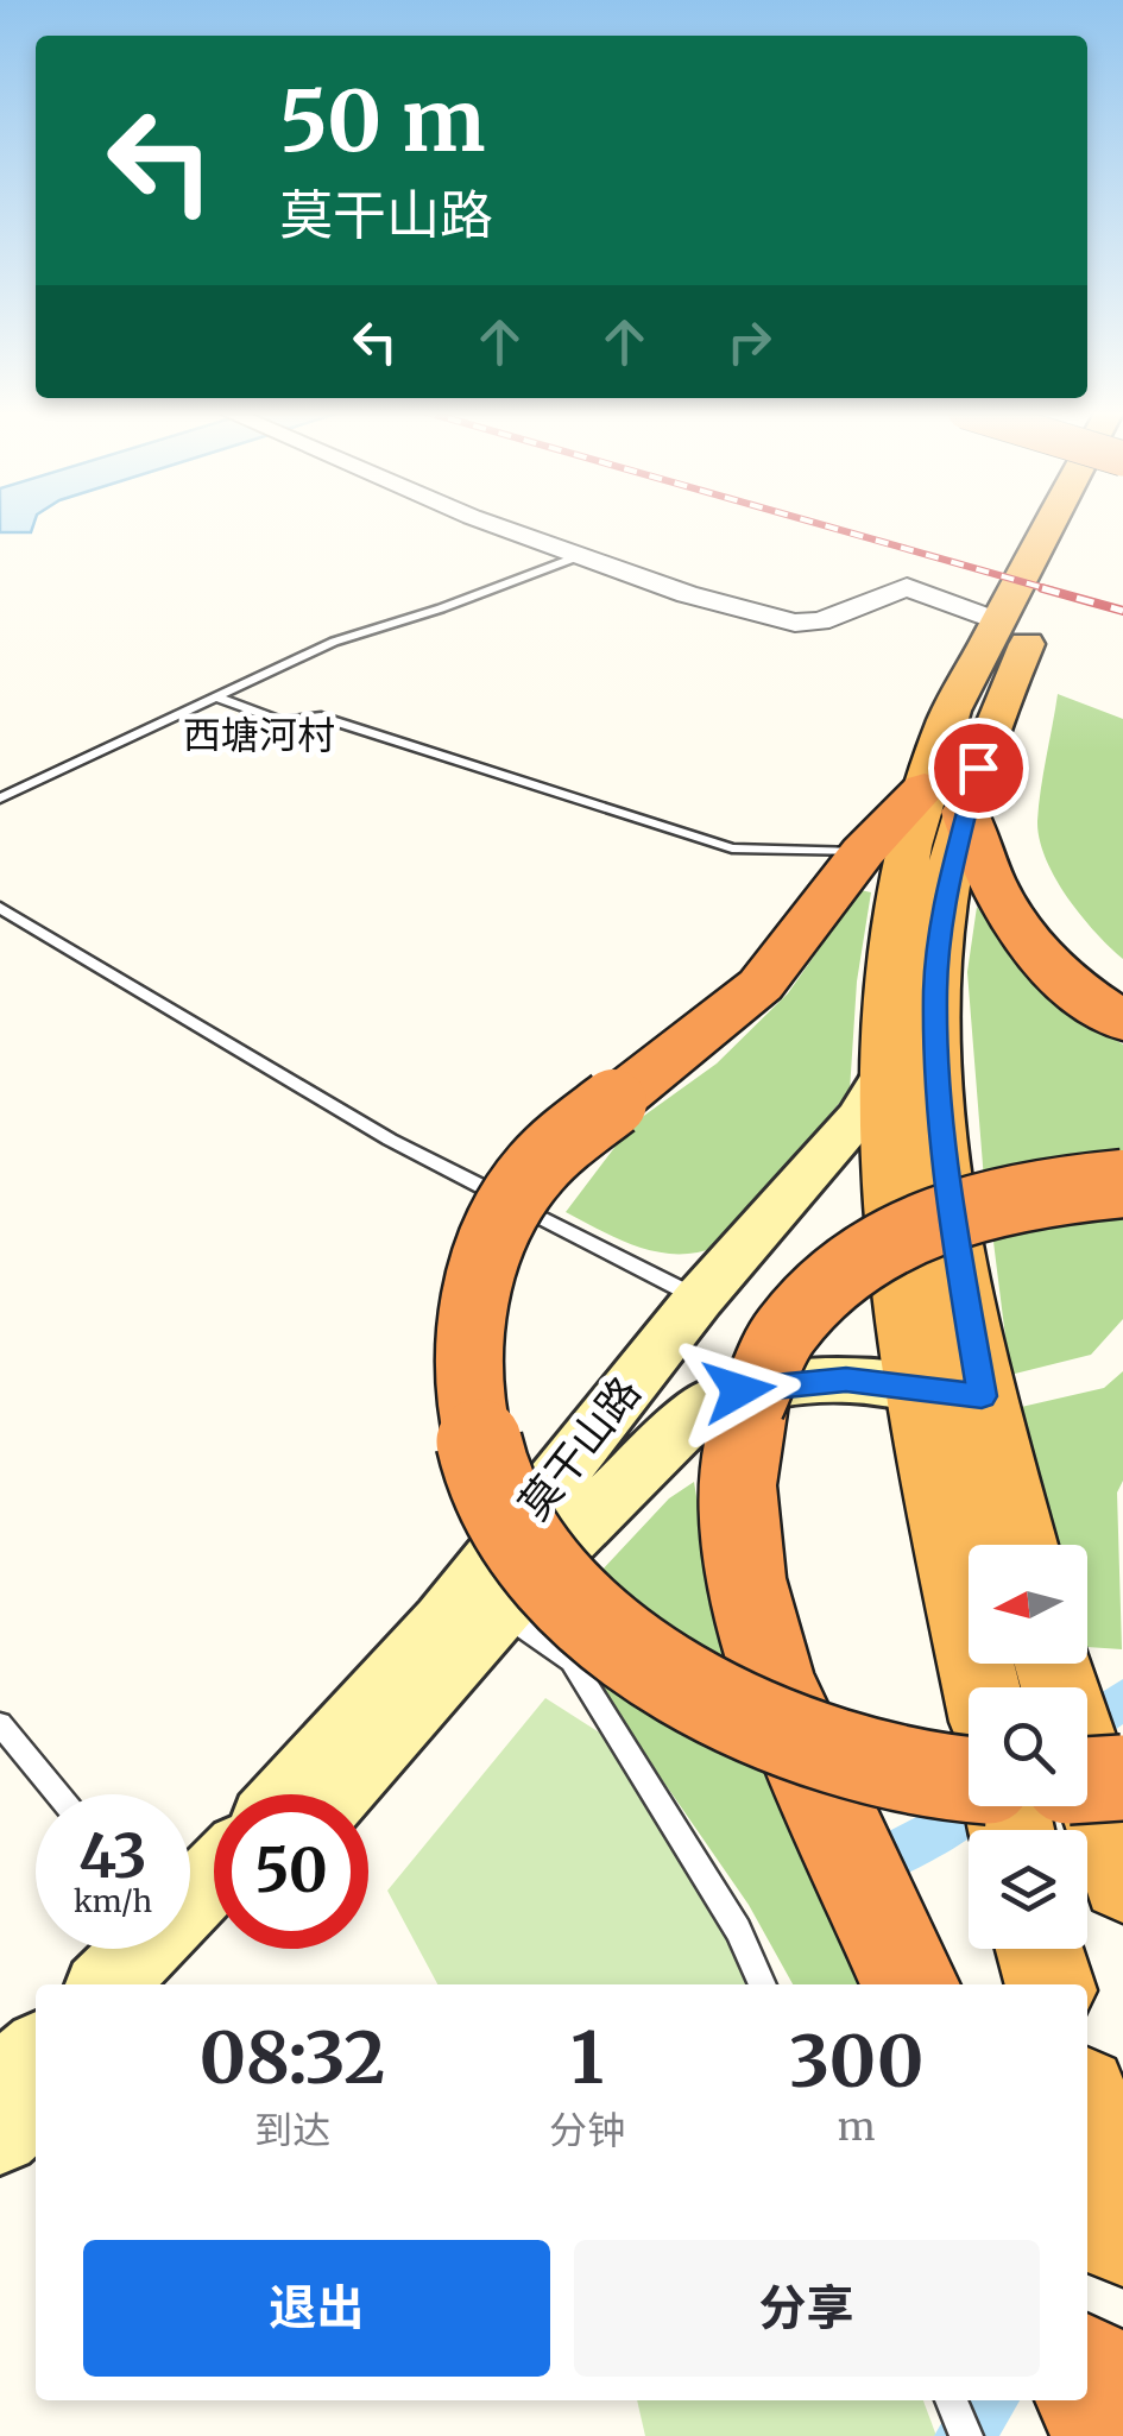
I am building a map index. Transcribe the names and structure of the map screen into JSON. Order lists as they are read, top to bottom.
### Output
{
  "streets": {
    "highway": ["莫干山路"]
  },
  "districts": ["西塘河村"],
  "north": "left",
  "page": {
    "turn": ["50 m", "莫干山路"],
    "speed": "43 km/h",
    "limit": "50",
    "eta": [
      "08:32",
      "到达",
      "1",
      "分钟",
      "300",
      "m"
    ],
    "buttons": ["退出", "分享"]
  }
}
